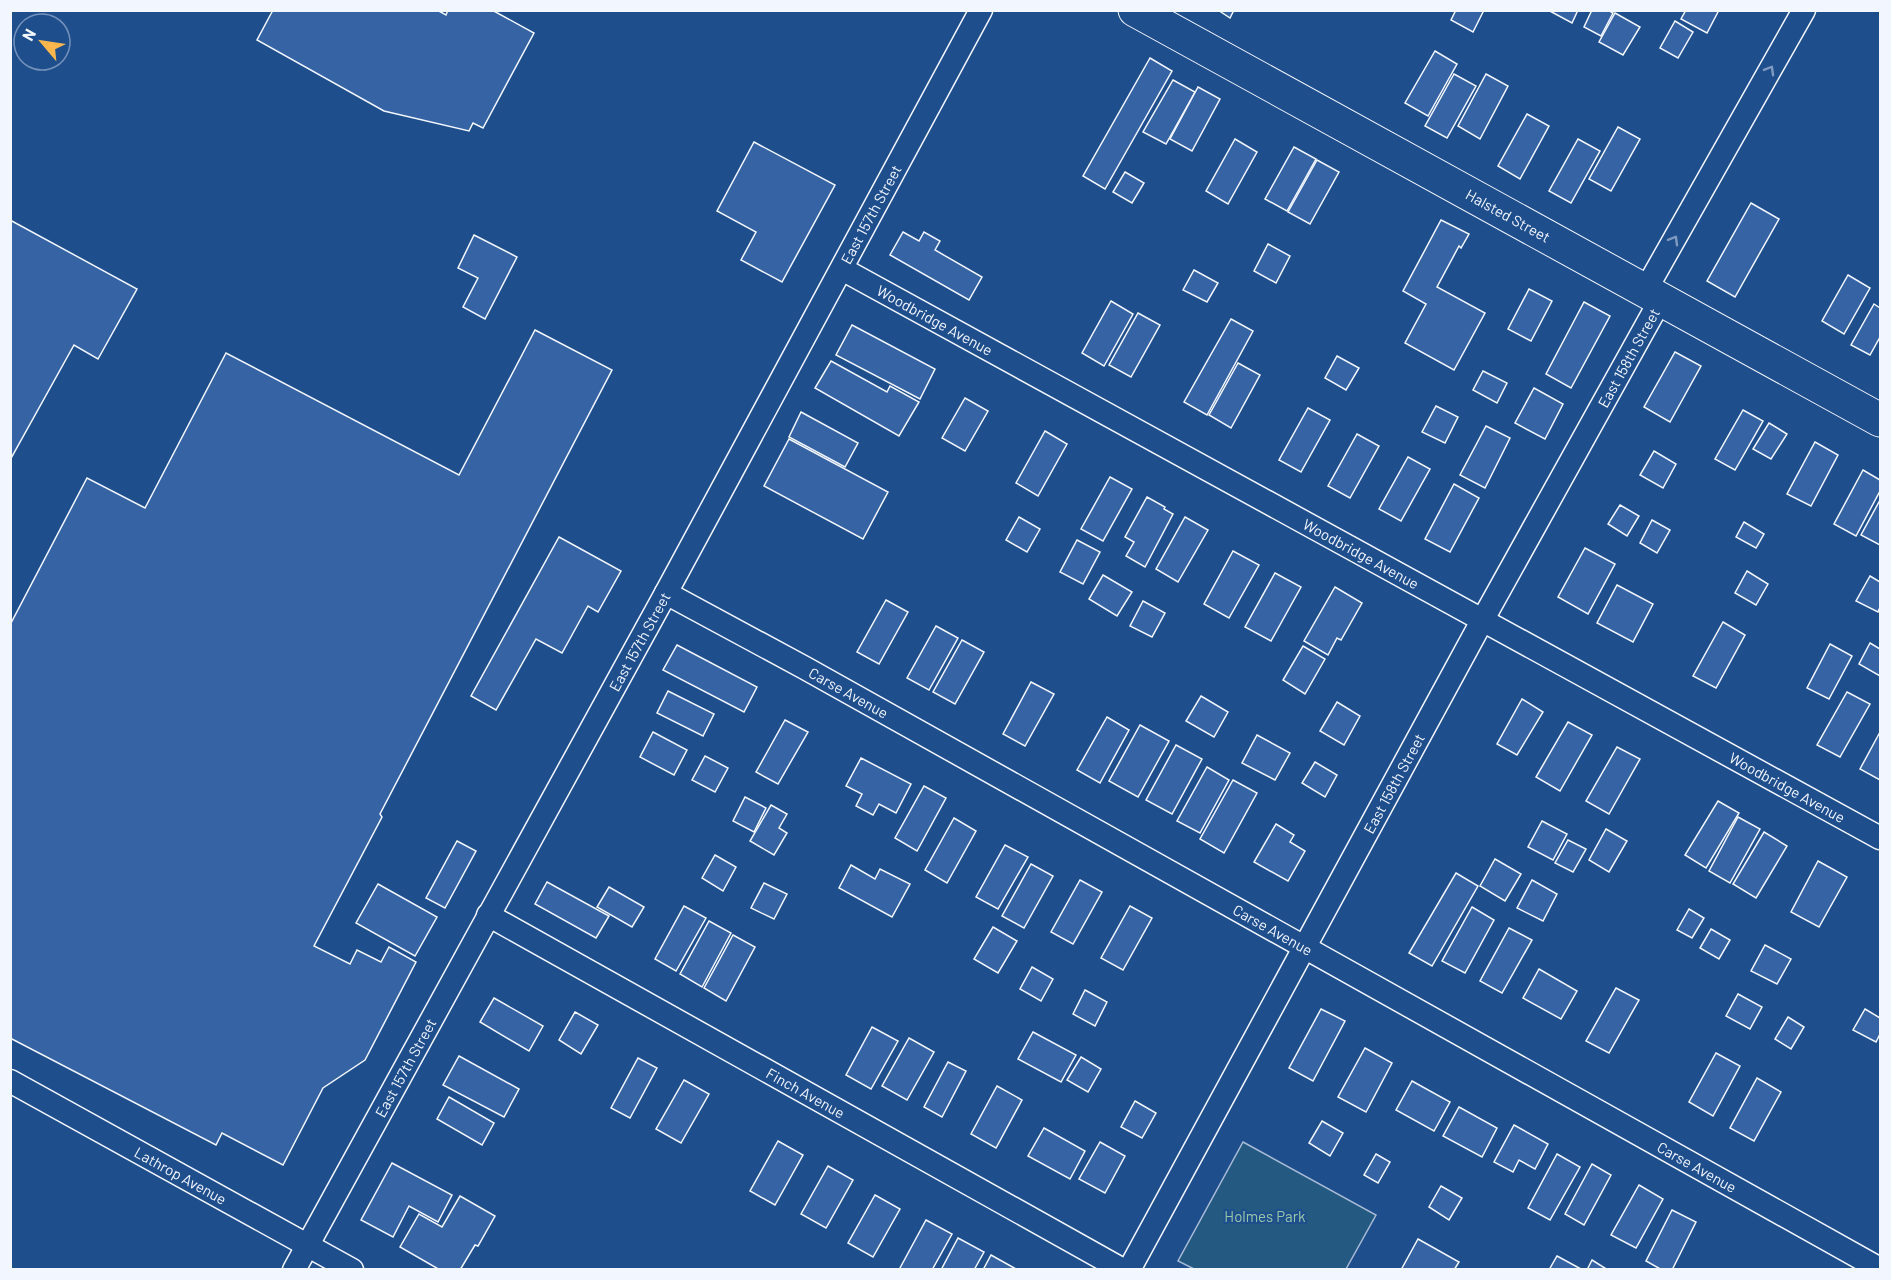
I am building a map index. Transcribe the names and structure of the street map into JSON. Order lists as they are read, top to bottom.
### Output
{
  "streets": {
    "main road": ["Halsted Street"],
    "street": [
      "East 157th Street",
      "Woodbridge Avenue",
      "East 158th Street",
      "Carse Avenue",
      "Finch Avenue",
      "Lathrop Avenue"
    ]
  },
  "crossings": [
    ["East 157th Street", "Woodbridge Avenue"],
    ["East 157th Street", "Carse Avenue"],
    ["East 157th Street", "Finch Avenue"],
    ["East 157th Street", "Lathrop Avenue"],
    ["Halsted Street", "East 158th Street"],
    ["Woodbridge Avenue", "East 158th Street"],
    ["East 158th Street", "Carse Avenue"]
  ],
  "parks": ["Holmes Park"],
  "north": "top left"
}
